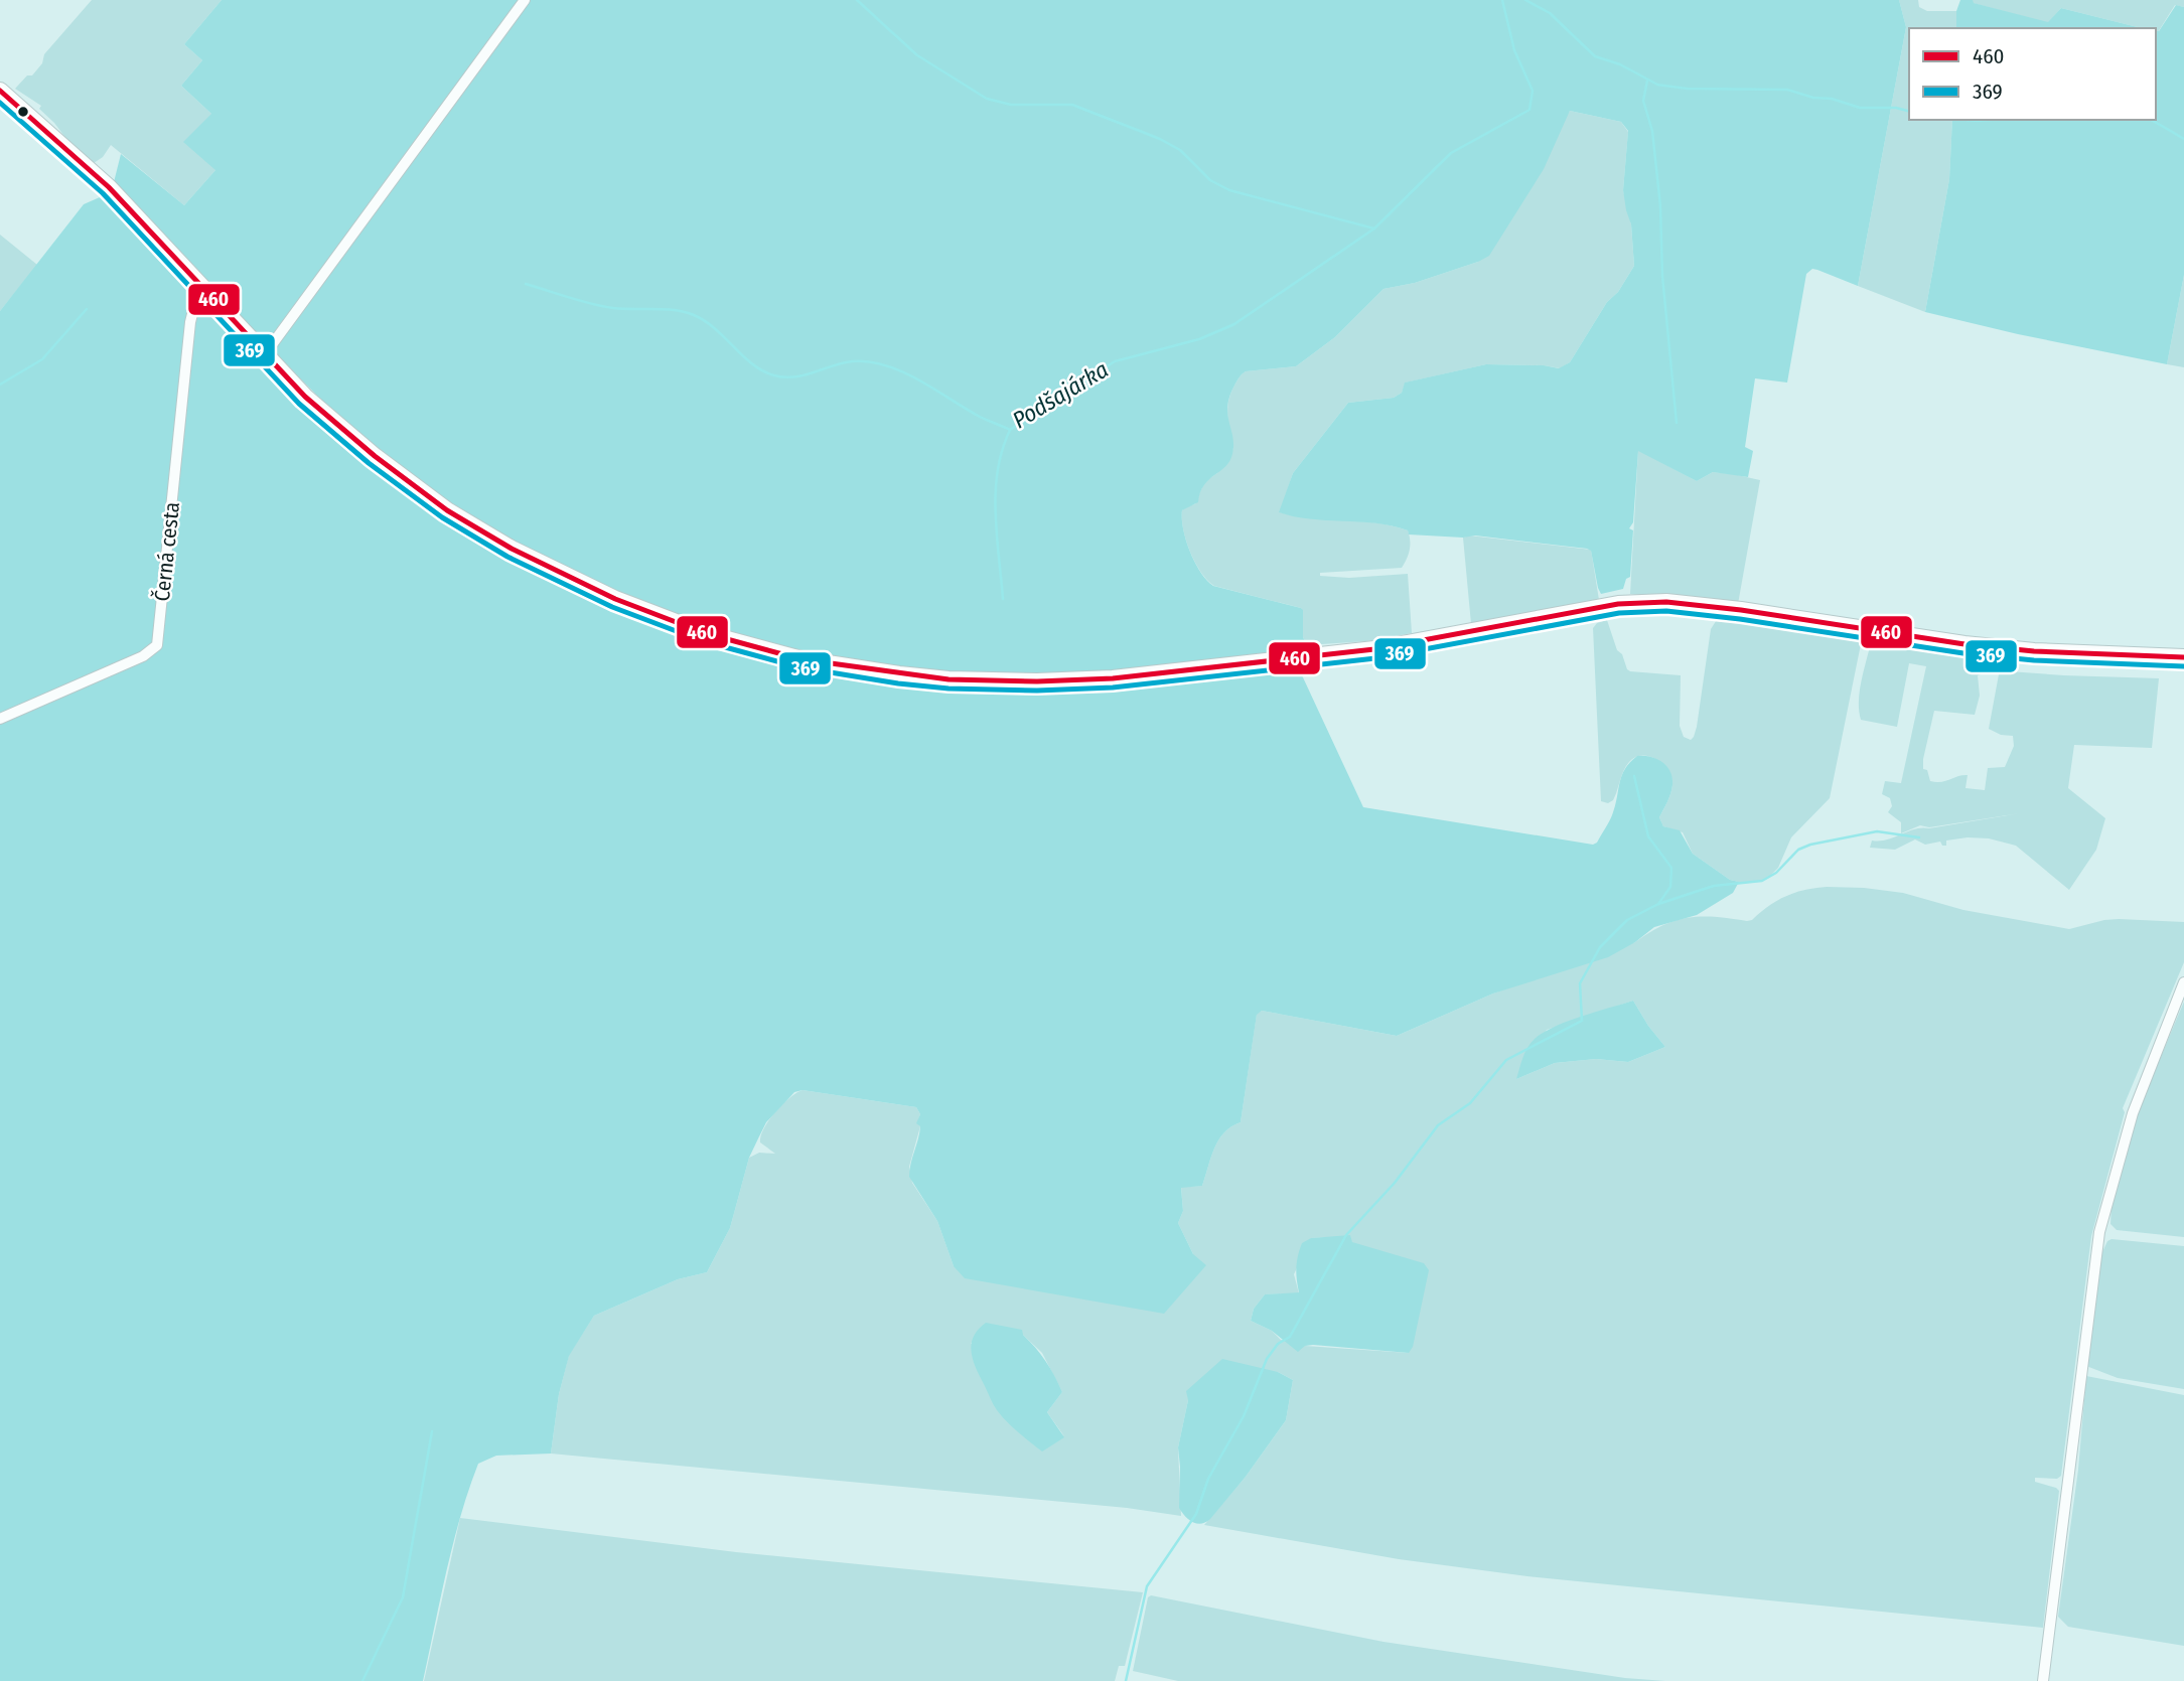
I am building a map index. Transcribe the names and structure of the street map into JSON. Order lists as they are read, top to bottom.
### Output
{
  "streets": {
    "street": ["Černá cesta"]
  },
  "water": ["Podšajárka"],
  "lines": ["transit line 460", "transit line 369"],
  "legend": ["460", "369"]
}
